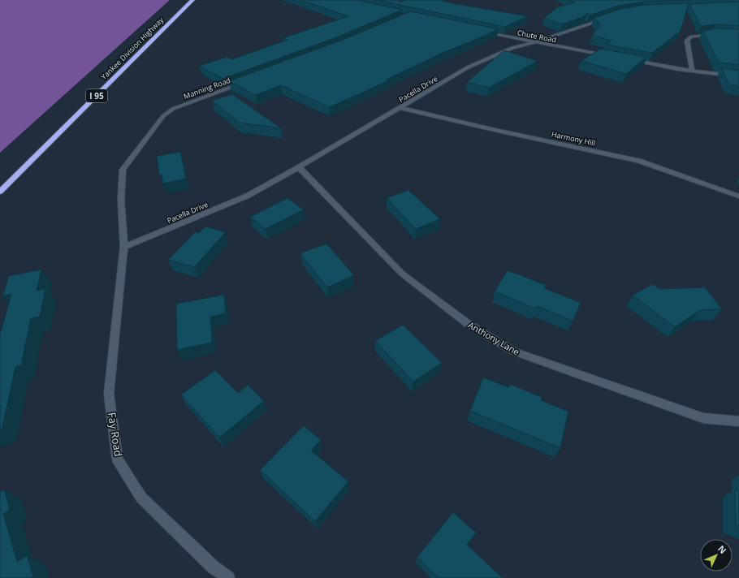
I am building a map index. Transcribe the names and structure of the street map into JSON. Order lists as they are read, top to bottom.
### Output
{
  "streets": {
    "highway": ["Yankee Division Highway", "I 95"],
    "street": [
      "Chute Road",
      "Manning Road",
      "Pacella Drive",
      "Harmony Hill",
      "Anthony Lane",
      "Fay Road"
    ]
  },
  "crossings": [
    ["Chute Road", "Pacella Drive"],
    ["Manning Road", "Pacella Drive"],
    ["Manning Road", "Fay Road"],
    ["Pacella Drive", "Harmony Hill"],
    ["Pacella Drive", "Anthony Lane"],
    ["Pacella Drive", "Fay Road"]
  ],
  "north": "top right"
}
